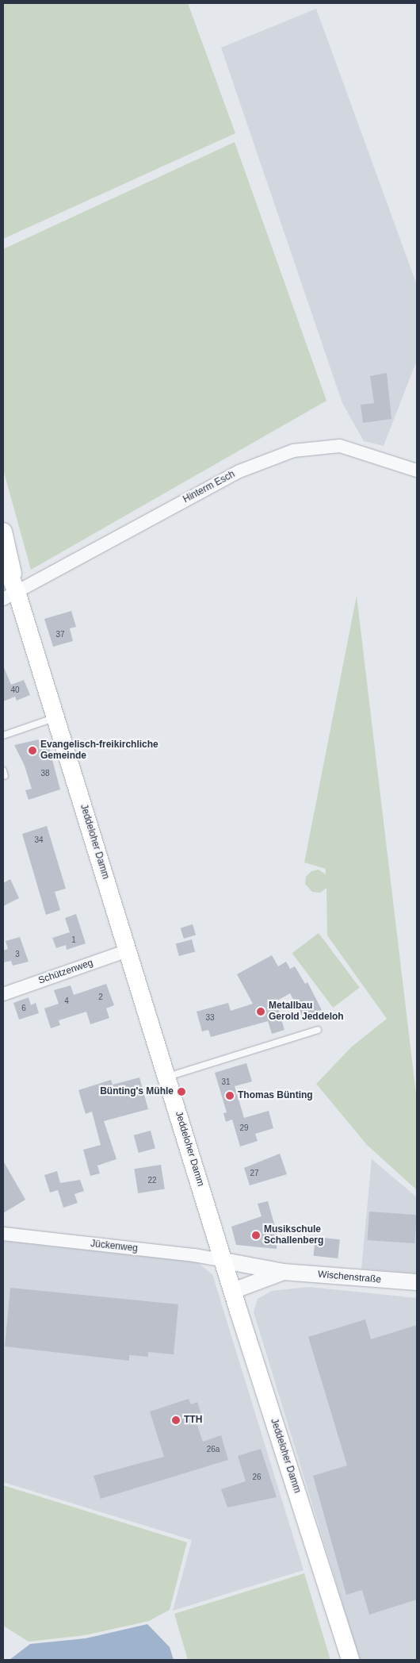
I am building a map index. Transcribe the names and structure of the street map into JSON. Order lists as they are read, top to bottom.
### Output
{
  "streets": {
    "main road": ["Jeddeloher Damm"],
    "street": [
      "Hinterm Esch",
      "Schützenweg",
      "Jückenweg",
      "Wischenstraße"
    ]
  },
  "crossings": [
    ["Hinterm Esch", "Jeddeloher Damm"],
    ["Jeddeloher Damm", "Schützenweg"],
    ["Jeddeloher Damm", "Jückenweg"],
    ["Jeddeloher Damm", "Wischenstraße"],
    ["Jückenweg", "Wischenstraße"]
  ],
  "places": [
    "Evangelisch-freikirchliche Gemeinde",
    "Metallbau Gerold Jeddeloh",
    "Bünting's Mühle",
    "Thomas Bünting",
    "Musikschule Schallenberg",
    "TTH"
  ],
  "house_numbers": [
    "37",
    "40",
    "38",
    "34",
    "1",
    "3",
    "2",
    "4",
    "6",
    "33",
    "31",
    "29",
    "27",
    "22",
    "26a",
    "26"
  ]
}
